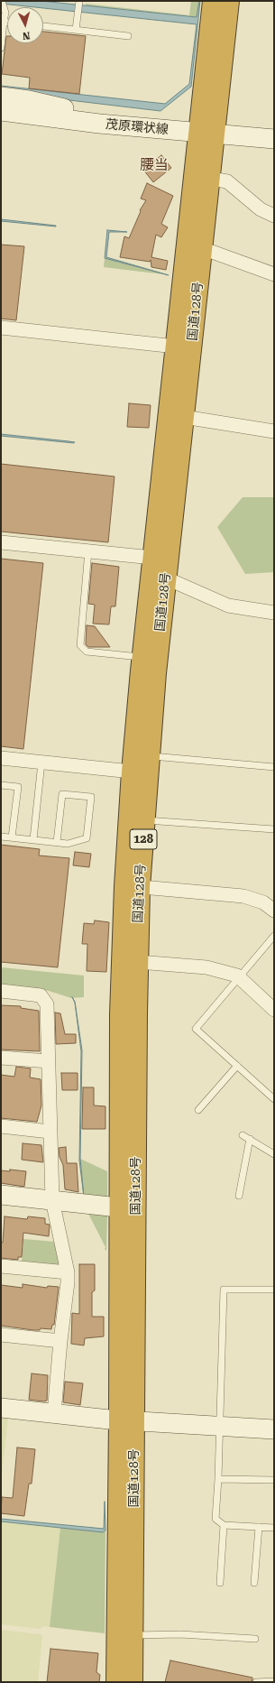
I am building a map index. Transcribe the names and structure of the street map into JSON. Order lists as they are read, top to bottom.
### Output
{
  "streets": {
    "highway": ["国道128号", "128"],
    "main road": ["茂原環状線"]
  },
  "crossings": [
    ["茂原環状線", "国道128号"]
  ],
  "districts": ["腰当"],
  "north": "bottom"
}
